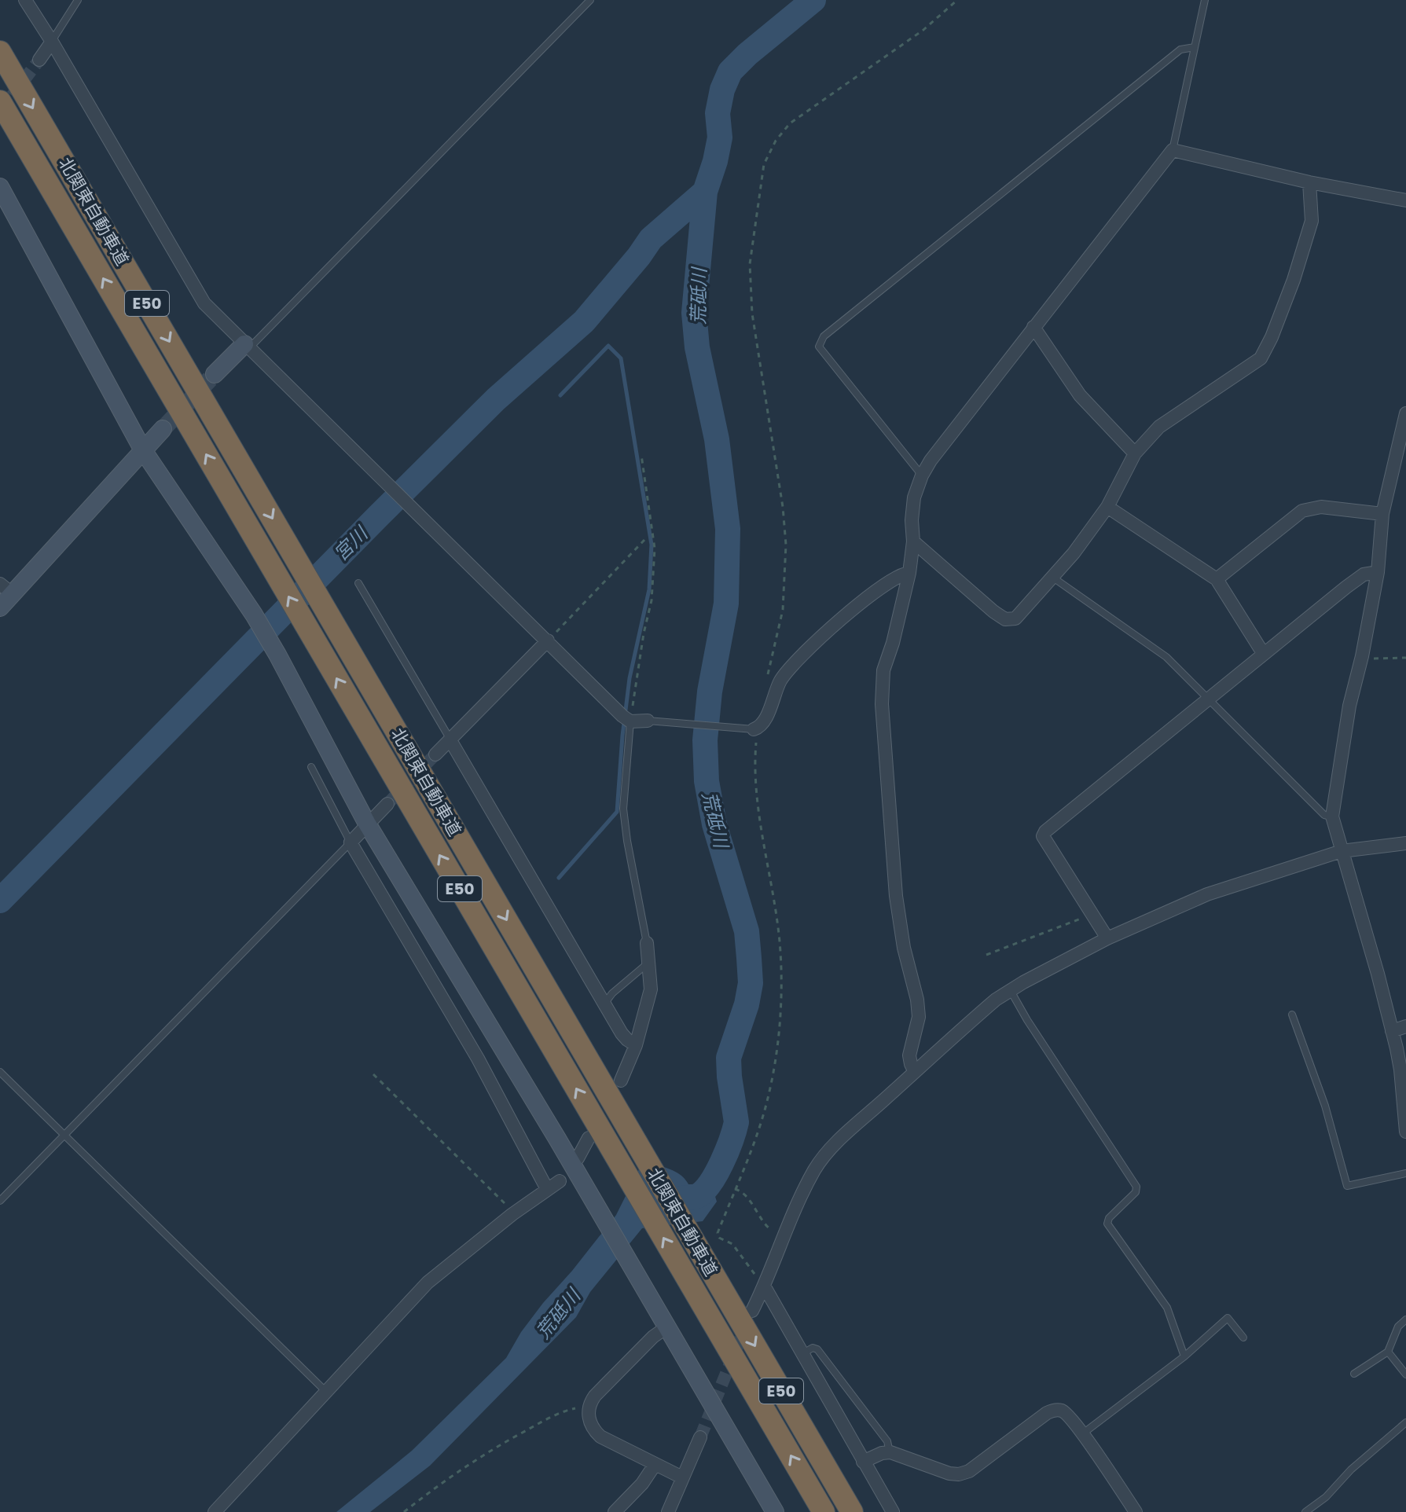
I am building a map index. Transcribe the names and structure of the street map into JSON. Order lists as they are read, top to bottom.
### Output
{
  "streets": {
    "highway": ["北関東自動車道", "E50"]
  },
  "water": ["荒砥川", "宮川"]
}
